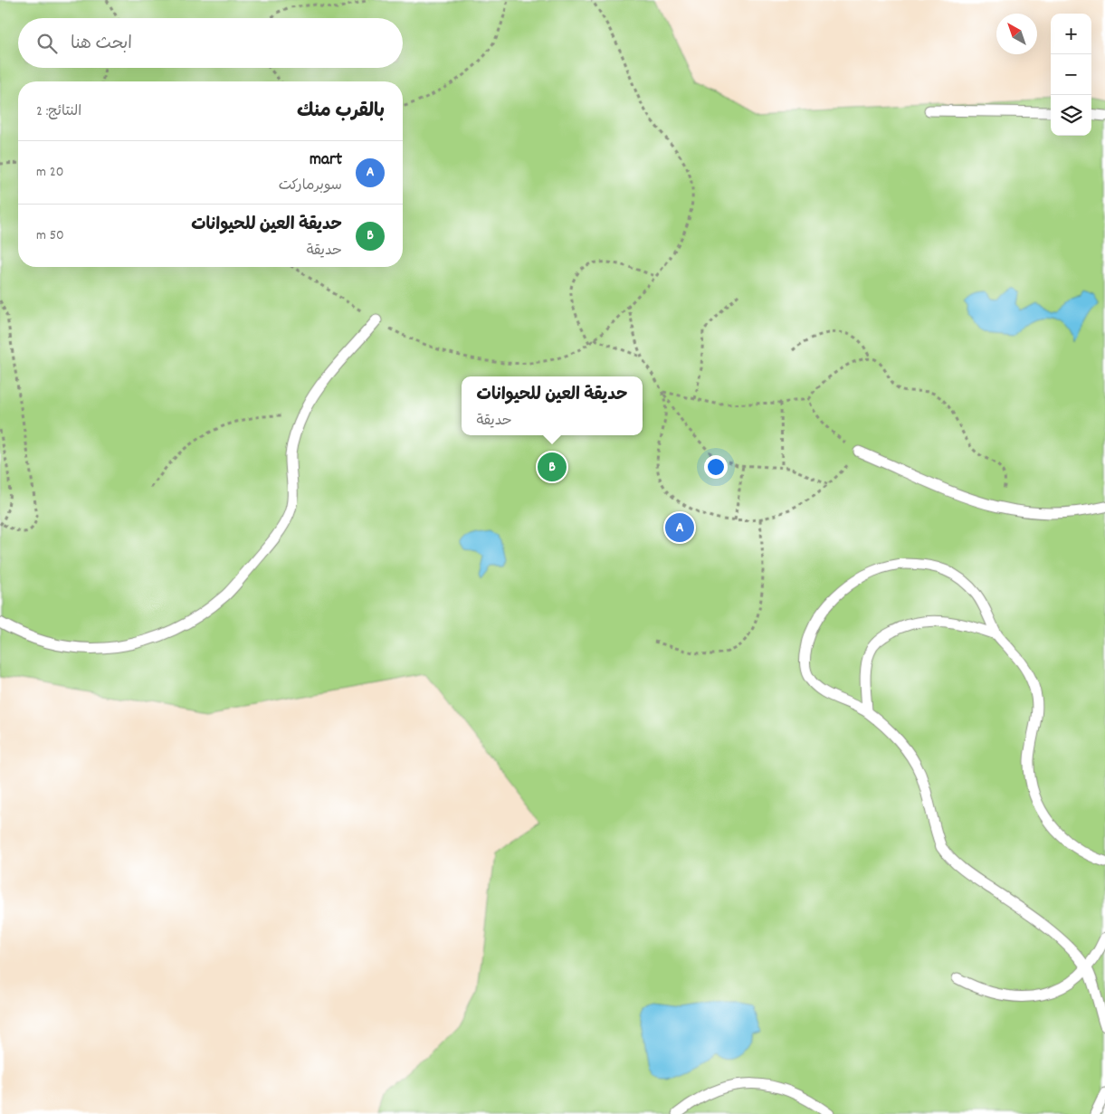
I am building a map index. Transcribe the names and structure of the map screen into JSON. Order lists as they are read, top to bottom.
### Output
{
  "north": "top left",
  "page": {
    "map_buttons": ["+", "−"],
    "search": "ابحث هنا",
    "heading": ["بالقرب منك", "النتائج: 2"],
    "list": [
      {
        "mark": "A",
        "name": "mart",
        "note": "سوبرماركت",
        "value": "20 m"
      },
      {
        "mark": "B",
        "name": "حديقة العين للحيوانات",
        "note": "حديقة",
        "value": "50 m"
      }
    ],
    "popup": ["حديقة العين للحيوانات", "حديقة"],
    "pins": ["B", "A"]
  }
}
